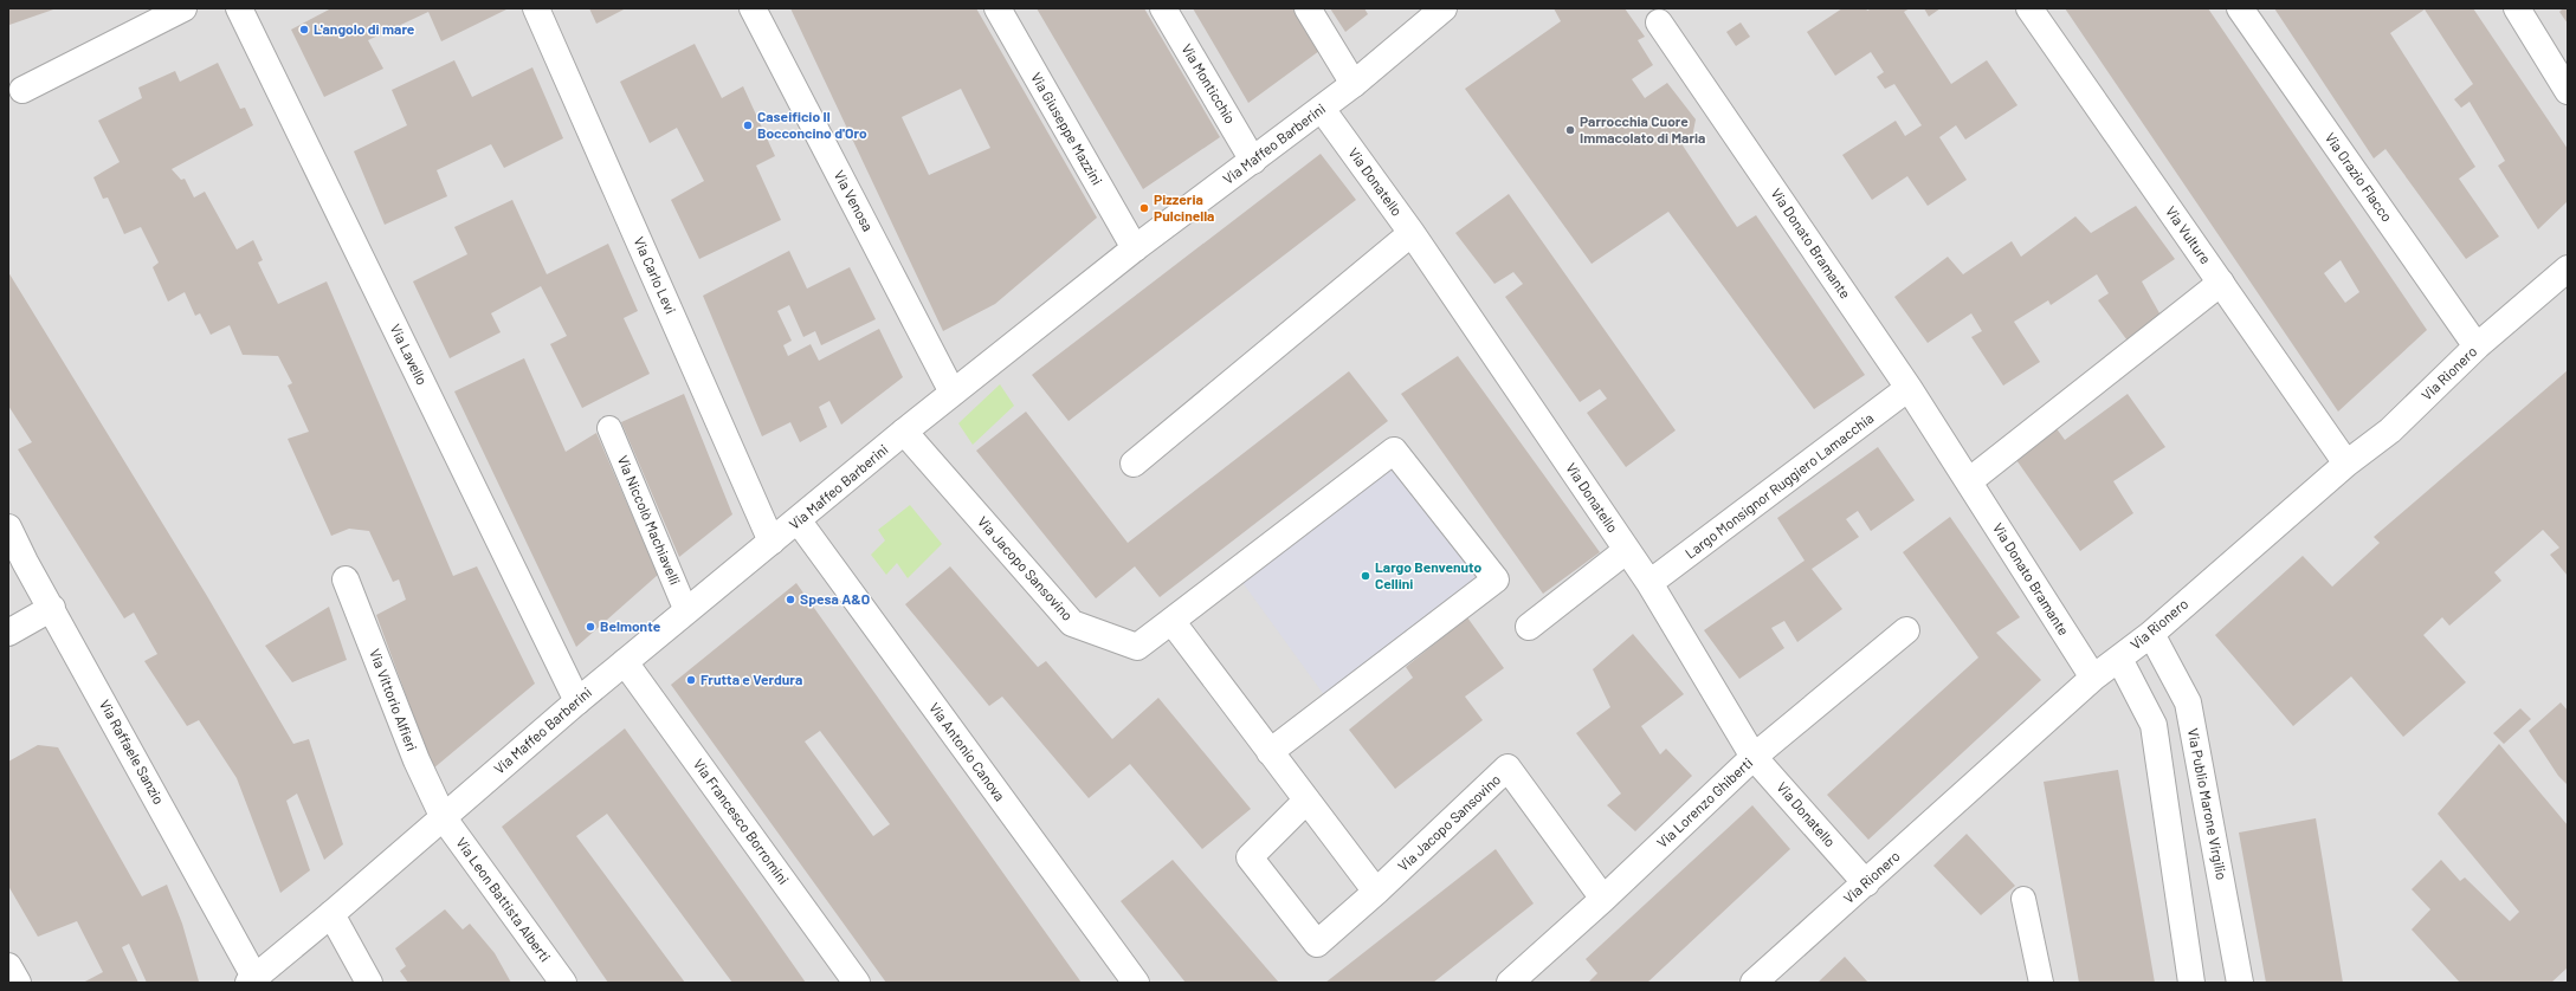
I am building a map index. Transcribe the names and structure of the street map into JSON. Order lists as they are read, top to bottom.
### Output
{
  "streets": {
    "street": [
      "Via Monticchio",
      "Via Giuseppe Mazzini",
      "Via Maffeo Barberini",
      "Via Orazio Flacco",
      "Via Donatello",
      "Via Venosa",
      "Via Vulture",
      "Via Donato Bramante",
      "Via Carlo Levi",
      "Via Lavello",
      "Via Rionero",
      "Largo Monsignor Ruggiero Lamacchia",
      "Via Jacopo Sansovino",
      "Via Vittorio Alfieri",
      "Via Raffaele Sanzio",
      "Via Antonio Canova",
      "Via Lorenzo Ghiberti",
      "Via Publio Marone Virgilio",
      "Via Francesco Borromini",
      "Via Leon Battista Alberti"
    ],
    "lane": ["Via Niccolò Machiavelli"]
  },
  "crossings": [
    ["Via Monticchio", "Via Maffeo Barberini"],
    ["Via Giuseppe Mazzini", "Via Maffeo Barberini"],
    ["Via Maffeo Barberini", "Via Donatello"],
    ["Via Maffeo Barberini", "Via Venosa"],
    ["Via Maffeo Barberini", "Via Carlo Levi"],
    ["Via Maffeo Barberini", "Via Lavello"],
    ["Via Maffeo Barberini", "Via Niccolò Machiavelli"],
    ["Via Maffeo Barberini", "Via Jacopo Sansovino"],
    ["Via Maffeo Barberini", "Via Vittorio Alfieri"],
    ["Via Maffeo Barberini", "Via Raffaele Sanzio"],
    ["Via Maffeo Barberini", "Via Antonio Canova"],
    ["Via Maffeo Barberini", "Via Francesco Borromini"],
    ["Via Maffeo Barberini", "Via Leon Battista Alberti"],
    ["Via Orazio Flacco", "Via Rionero"],
    ["Via Donatello", "Via Rionero"],
    ["Via Donatello", "Largo Monsignor Ruggiero Lamacchia"],
    ["Via Donatello", "Via Lorenzo Ghiberti"],
    ["Via Vulture", "Via Rionero"],
    ["Via Donato Bramante", "Via Rionero"],
    ["Via Donato Bramante", "Largo Monsignor Ruggiero Lamacchia"],
    ["Via Rionero", "Via Publio Marone Virgilio"],
    ["Via Jacopo Sansovino", "Via Lorenzo Ghiberti"],
    ["Via Vittorio Alfieri", "Via Leon Battista Alberti"]
  ],
  "places": [
    "L'angolo di mare",
    "Caseificio Il Bocconcino d'Oro",
    "Parrocchia Cuore Immacolato di Maria",
    "Pizzeria Pulcinella",
    "Largo Benvenuto Cellini",
    "Spesa A&O",
    "Belmonte",
    "Frutta e Verdura"
  ]
}
